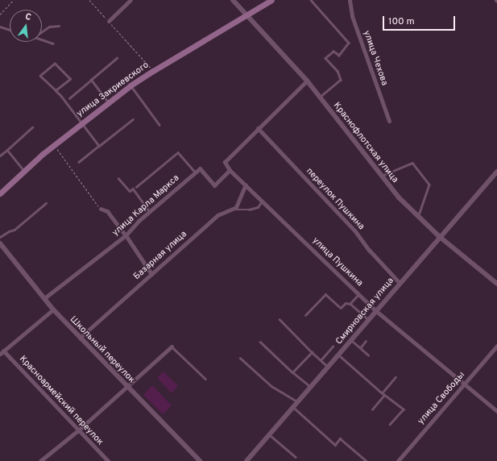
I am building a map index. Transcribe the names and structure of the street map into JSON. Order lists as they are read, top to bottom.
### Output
{
  "streets": {
    "main road": ["улица Закриевского"],
    "street": [
      "улица Чехова",
      "Краснофлотская улица",
      "переулок Пушкина",
      "улица Карла Маркса",
      "Базарная улица",
      "улица Пушкина",
      "Смирновская улица",
      "Школьный переулок",
      "улица Свободы",
      "Красноармейский переулок"
    ]
  },
  "crossings": [
    ["улица Закриевского", "Краснофлотская улица"],
    ["Краснофлотская улица", "Смирновская улица"],
    ["переулок Пушкина", "Смирновская улица"],
    ["улица Карла Маркса", "Школьный переулок"],
    ["Базарная улица", "Школьный переулок"],
    ["улица Пушкина", "Смирновская улица"],
    ["улица Пушкина", "улица Свободы"]
  ],
  "scale_bar": "100 m",
  "north": "top"
}
